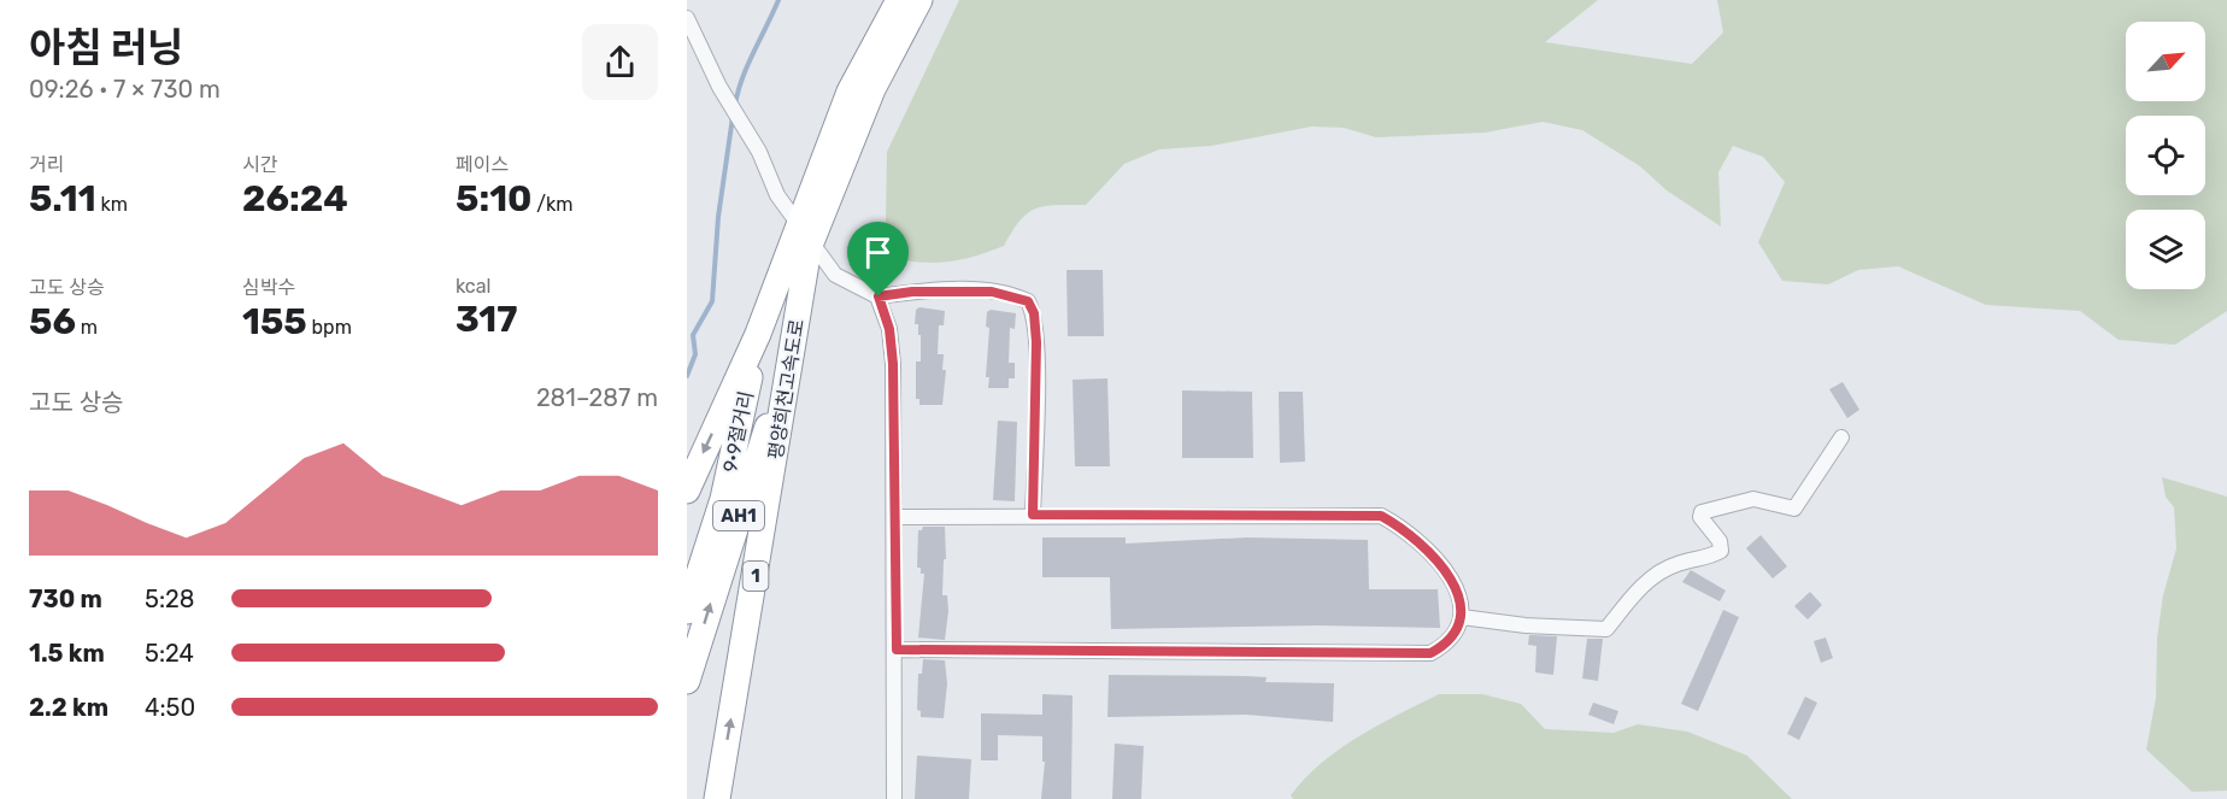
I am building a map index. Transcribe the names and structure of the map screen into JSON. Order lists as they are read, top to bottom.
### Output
{
  "streets": {
    "highway": [
      "평양희천고속도로",
      "9·9절거리",
      "AH1",
      "1"
    ]
  },
  "crossings": [
    ["평양희천고속도로", "9·9절거리"]
  ],
  "north": "top right",
  "page": {
    "heading": ["아침 러닝", "09:26 · 7 × 730 m"],
    "stats": [
      ["거리", "5.11 km"],
      ["시간", "26:24"],
      ["페이스", "5:10 /km"],
      ["고도 상승", "56 m"],
      ["심박수", "155 bpm"],
      ["kcal", "317"]
    ],
    "chart": ["고도 상승", "281–287 m"],
    "list": [
      {
        "name": "730 m",
        "note": "5:28"
      },
      {
        "name": "1.5 km",
        "note": "5:24"
      },
      {
        "name": "2.2 km",
        "note": "4:50"
      }
    ]
  }
}
